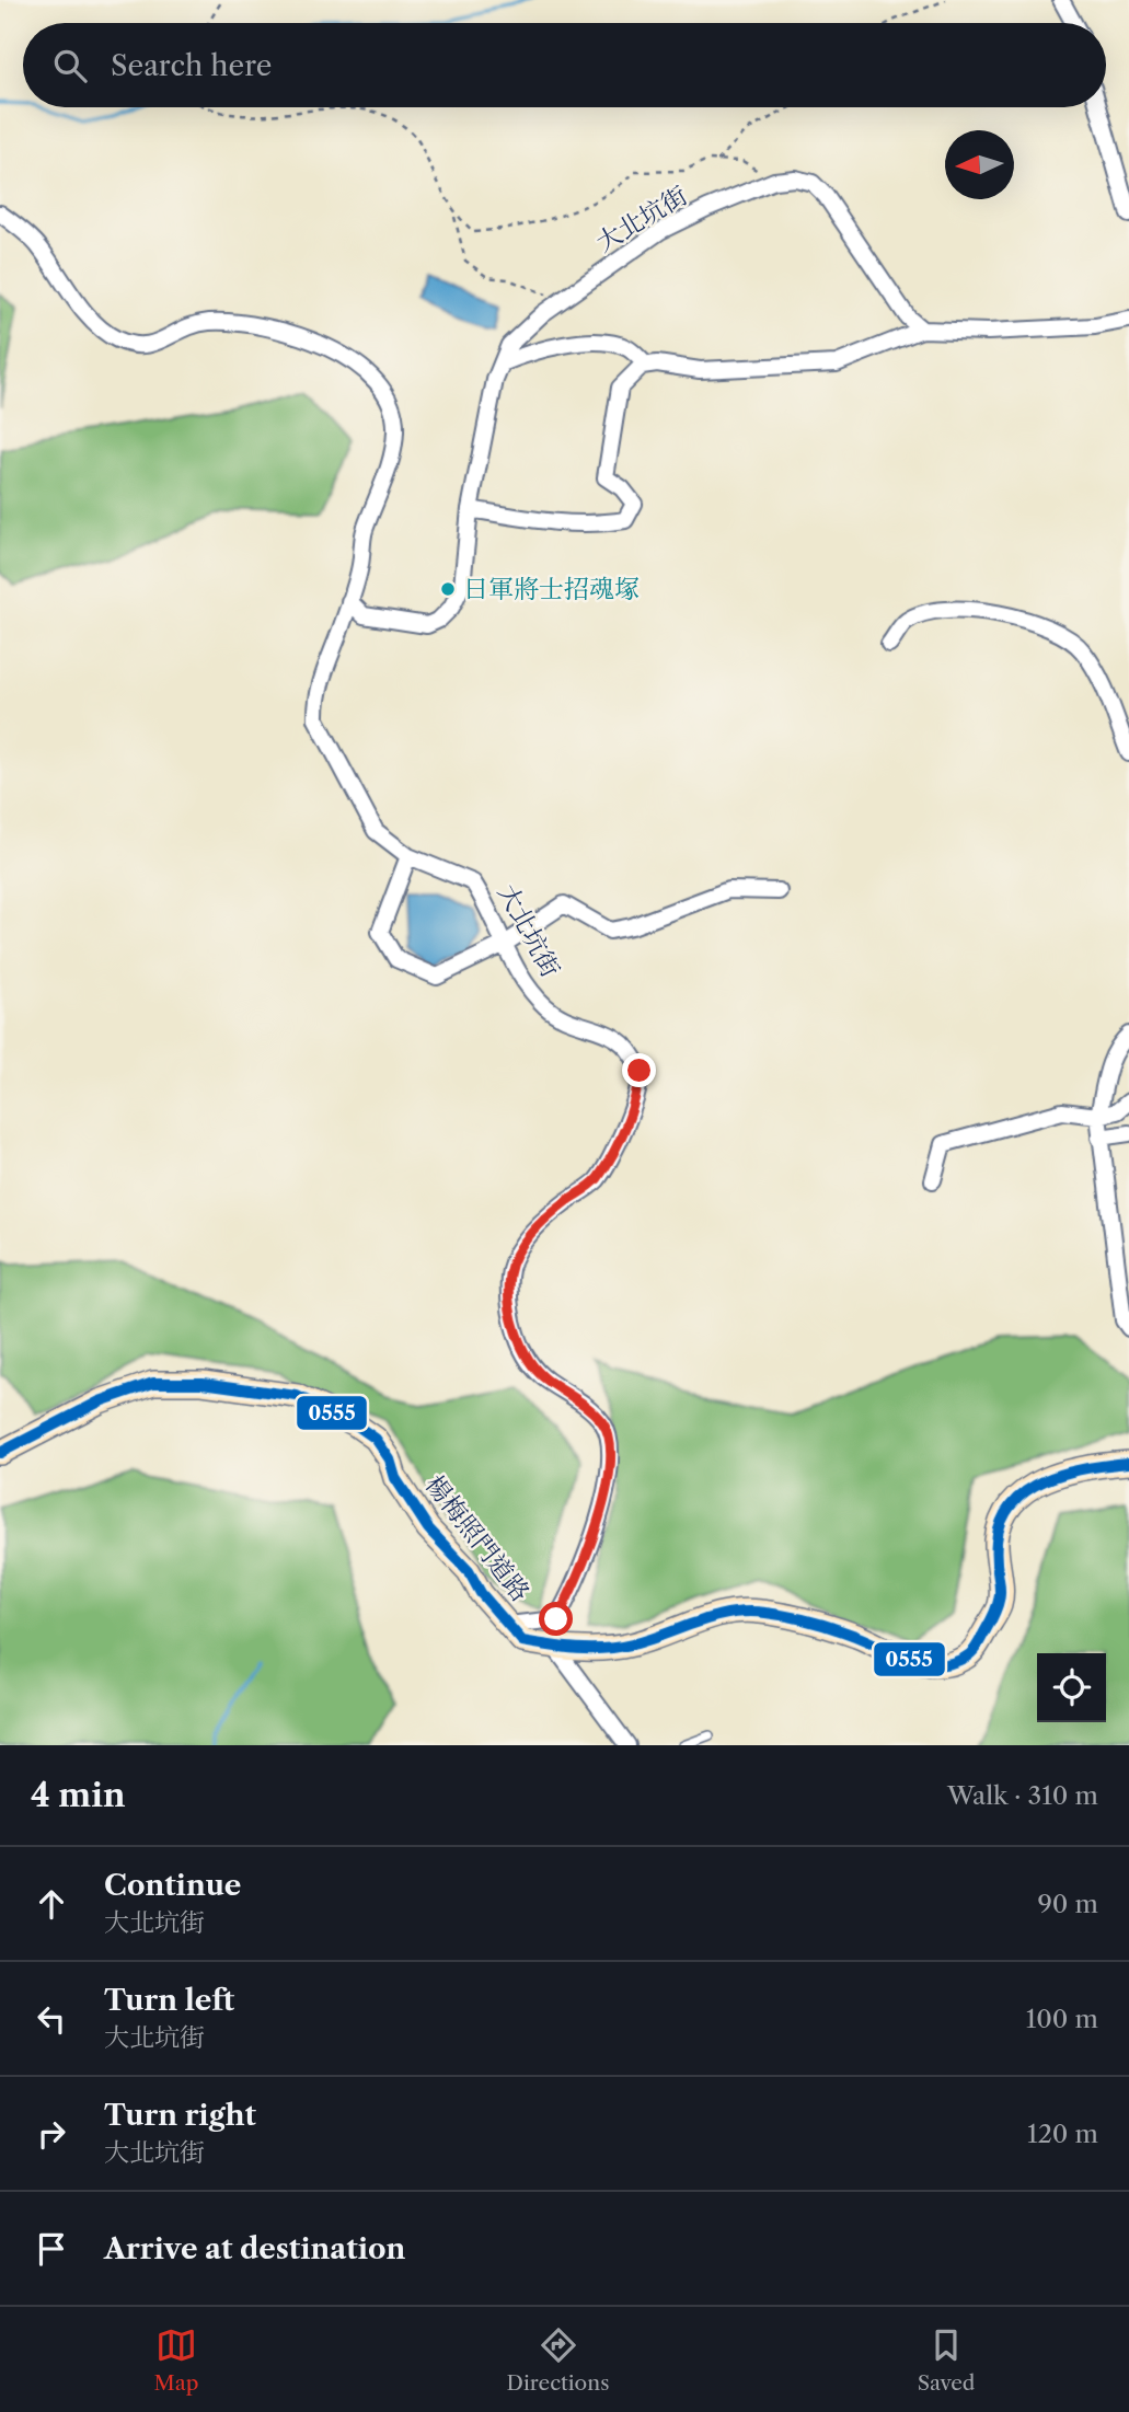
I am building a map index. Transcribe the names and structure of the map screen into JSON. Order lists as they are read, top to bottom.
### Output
{
  "streets": {
    "street": ["大北坑街", "楊梅照門道路"]
  },
  "crossings": [
    ["大北坑街", "楊梅照門道路"]
  ],
  "places": ["日軍將士招魂塚"],
  "lines": ["transit line 0555"],
  "north": "left",
  "page": {
    "search": "Search here",
    "heading": ["4 min", "Walk · 310 m"],
    "list": [
      ["Continue", "大北坑街", "90 m"],
      ["Turn left", "大北坑街", "100 m"],
      ["Turn right", "大北坑街", "120 m"],
      "Arrive at destination"
    ],
    "nav": ["Map", "Directions", "Saved"]
  }
}
